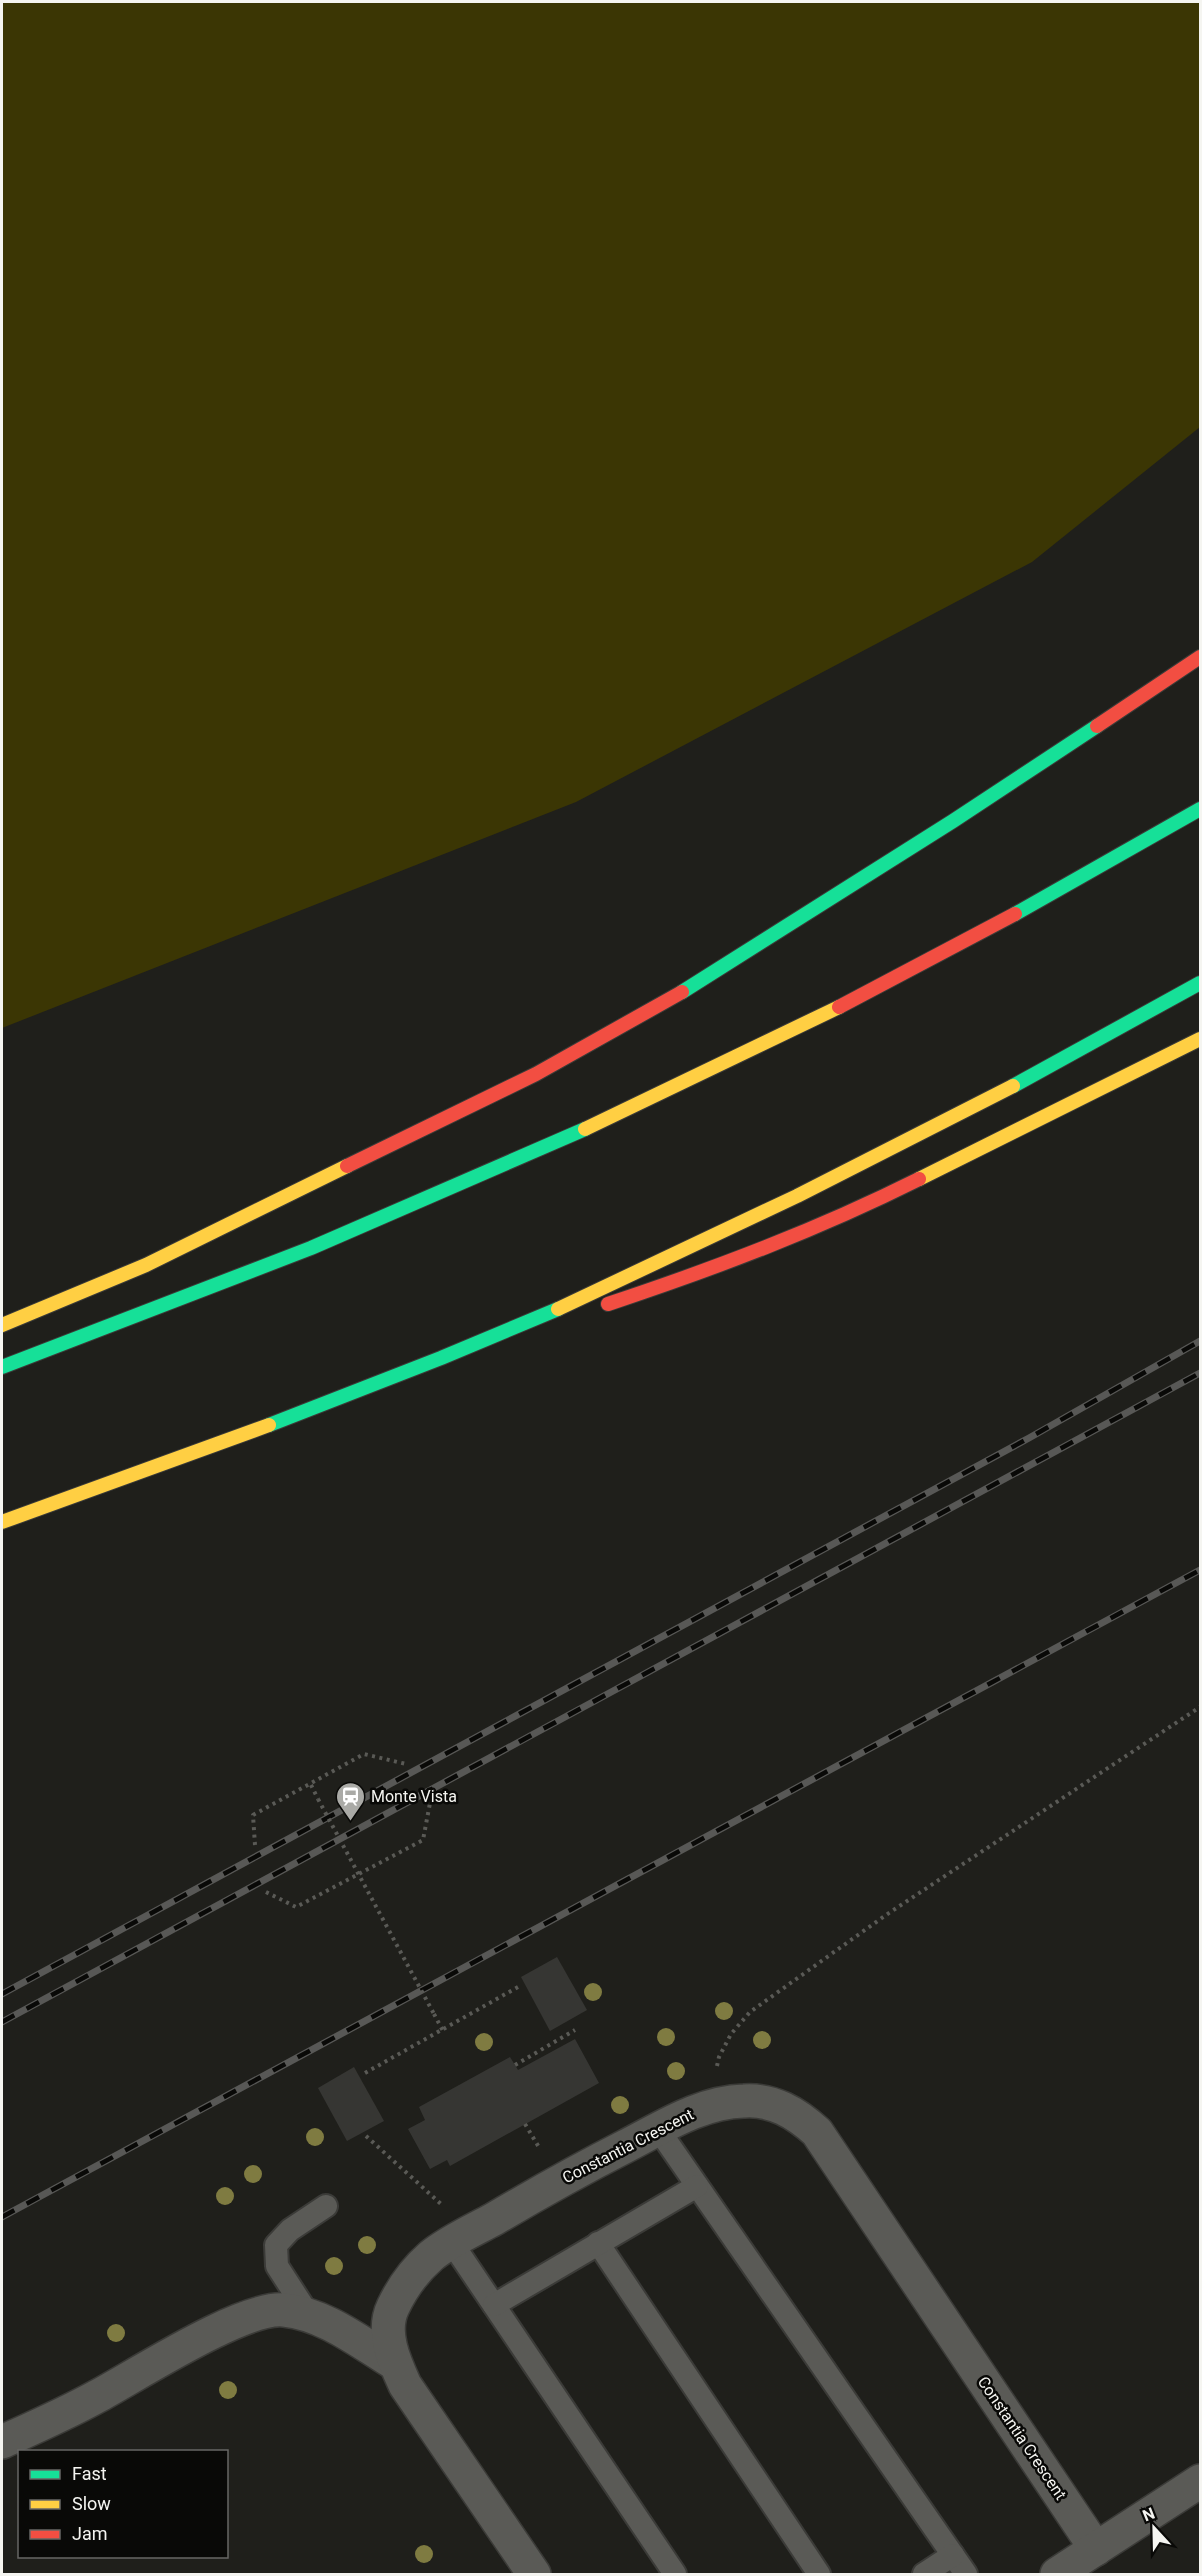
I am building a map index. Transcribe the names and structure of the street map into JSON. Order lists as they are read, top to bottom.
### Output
{
  "streets": {
    "street": ["Constantia Crescent"]
  },
  "places": {
    "station": ["Monte Vista"]
  },
  "legend": ["Fast", "Slow", "Jam"],
  "north": "top"
}
